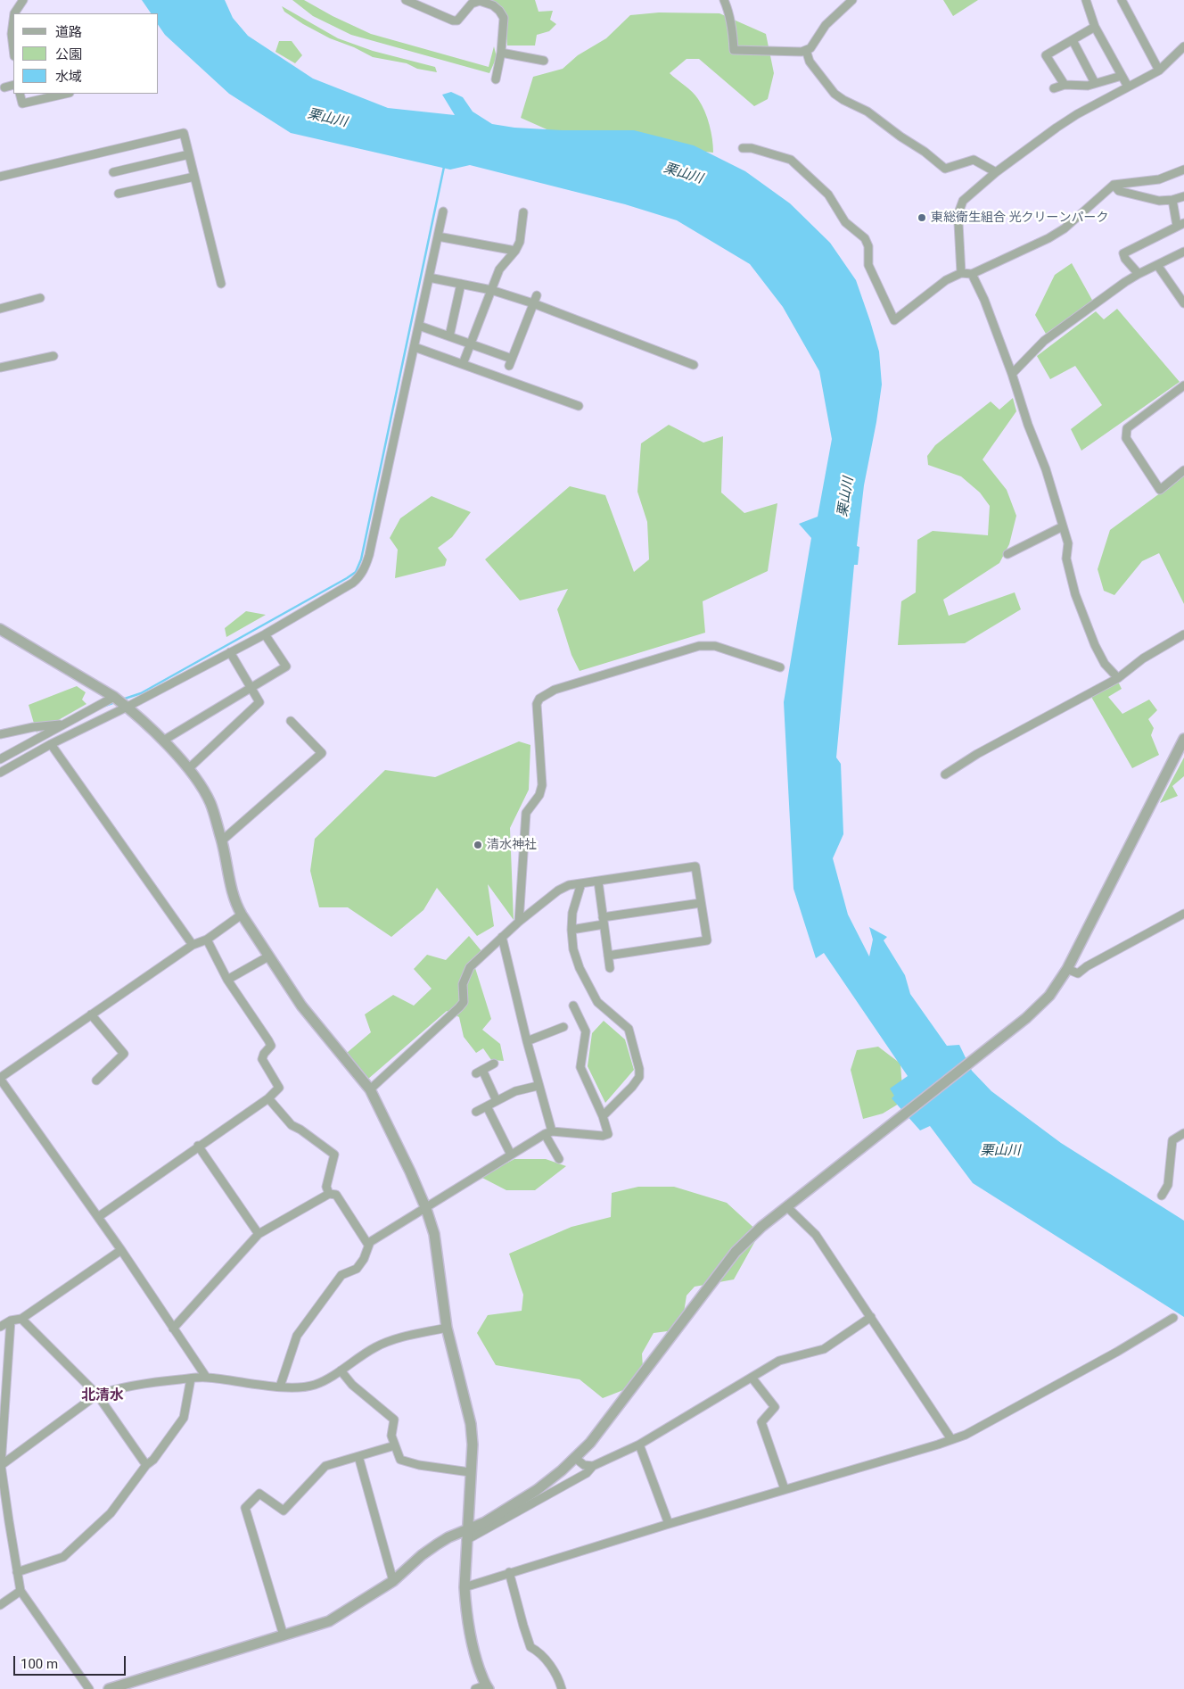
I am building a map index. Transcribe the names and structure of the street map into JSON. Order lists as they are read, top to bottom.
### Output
{
  "districts": ["北清水"],
  "water": ["栗山川"],
  "places": ["東総衛生組合 光クリーンパーク", "清水神社"],
  "legend": ["道路", "公園", "水域"],
  "scale_bar": "100 m"
}
